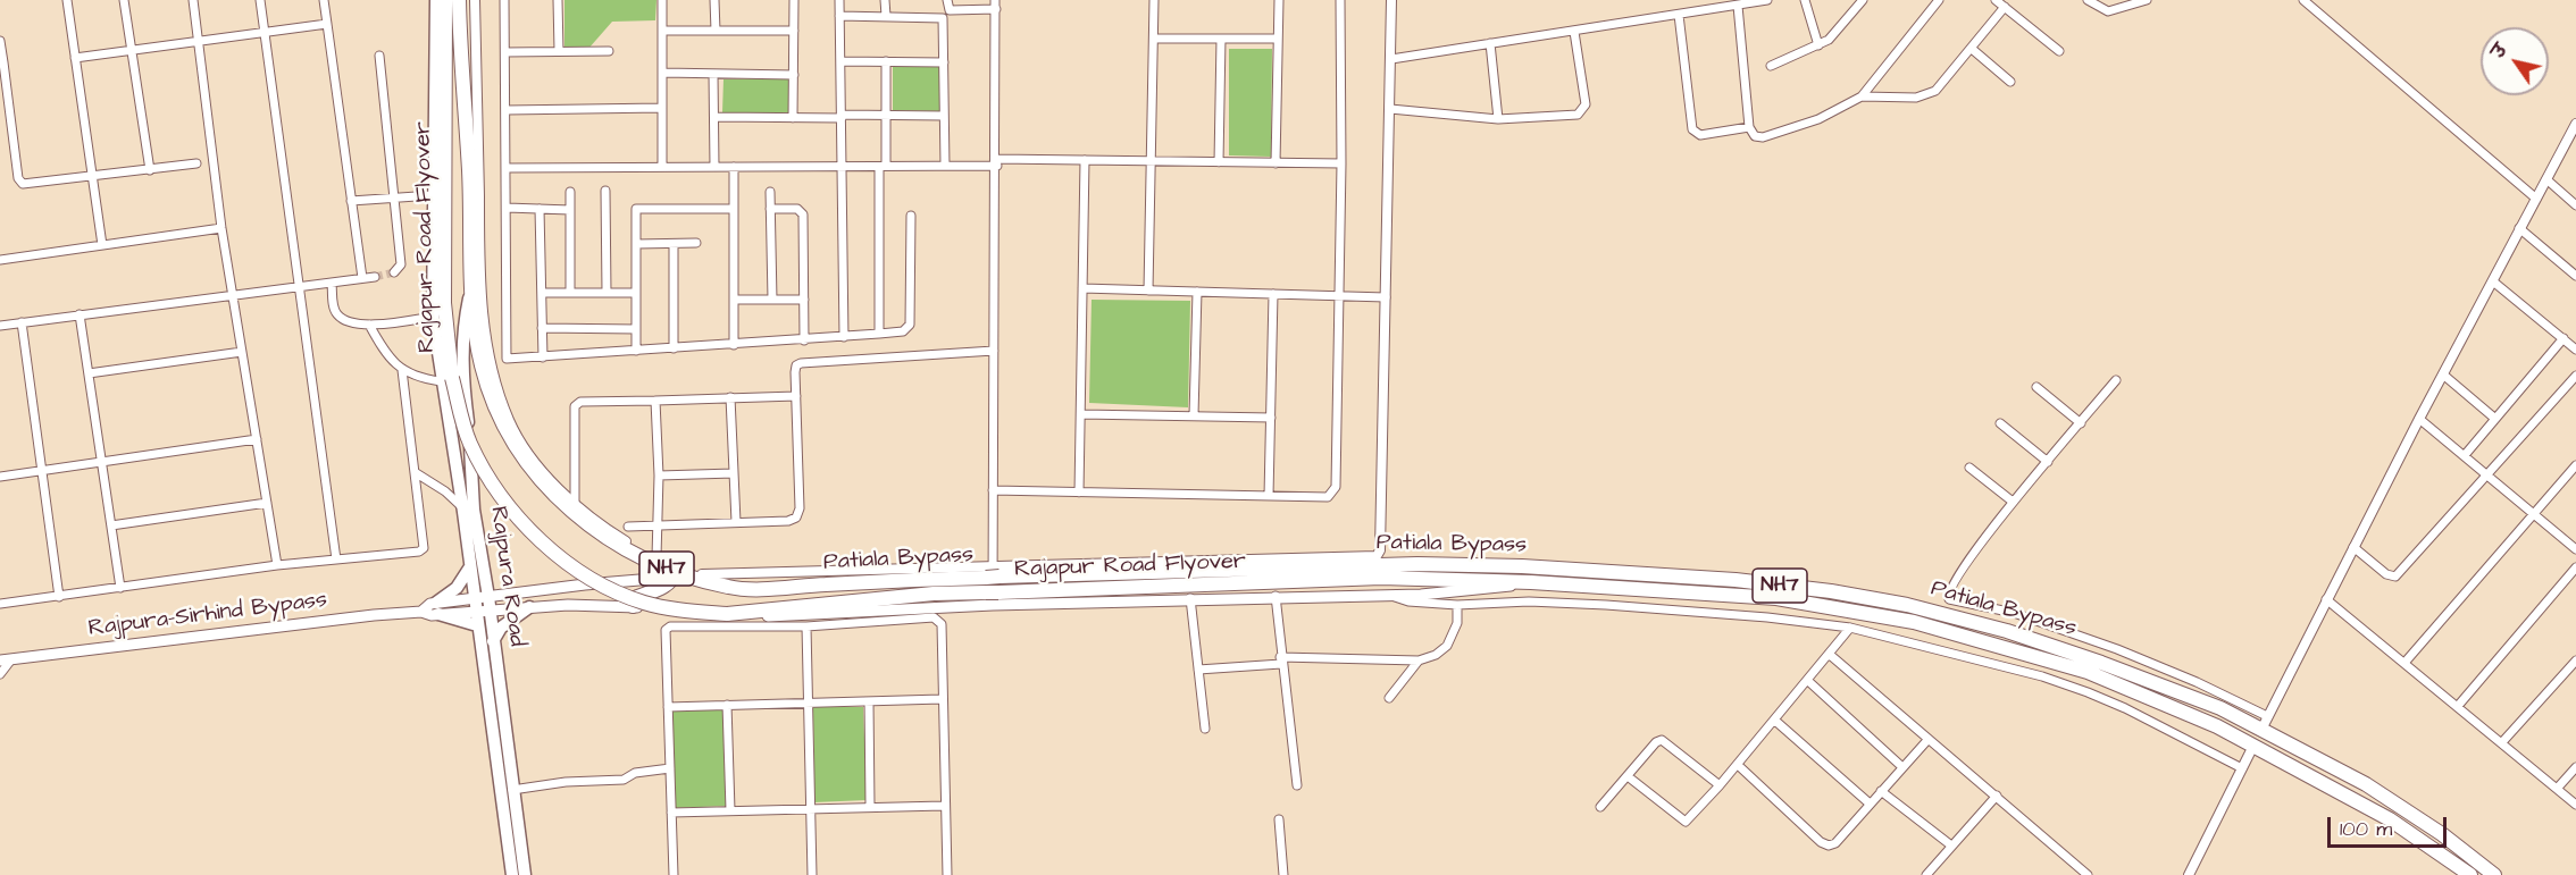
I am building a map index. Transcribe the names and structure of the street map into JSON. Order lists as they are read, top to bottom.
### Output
{
  "streets": {
    "highway": [
      "Rajapur Road Flyover",
      "Patiala Bypass",
      "NH7",
      "Rajpura Road"
    ],
    "main road": ["Rajpura-Sirhind Bypass"]
  },
  "crossings": [
    ["Rajapur Road Flyover", "Patiala Bypass"],
    ["Patiala Bypass", "Rajpura Road"],
    ["Rajpura Road", "Rajpura-Sirhind Bypass"]
  ],
  "scale_bar": "100 m",
  "north": "top left"
}
